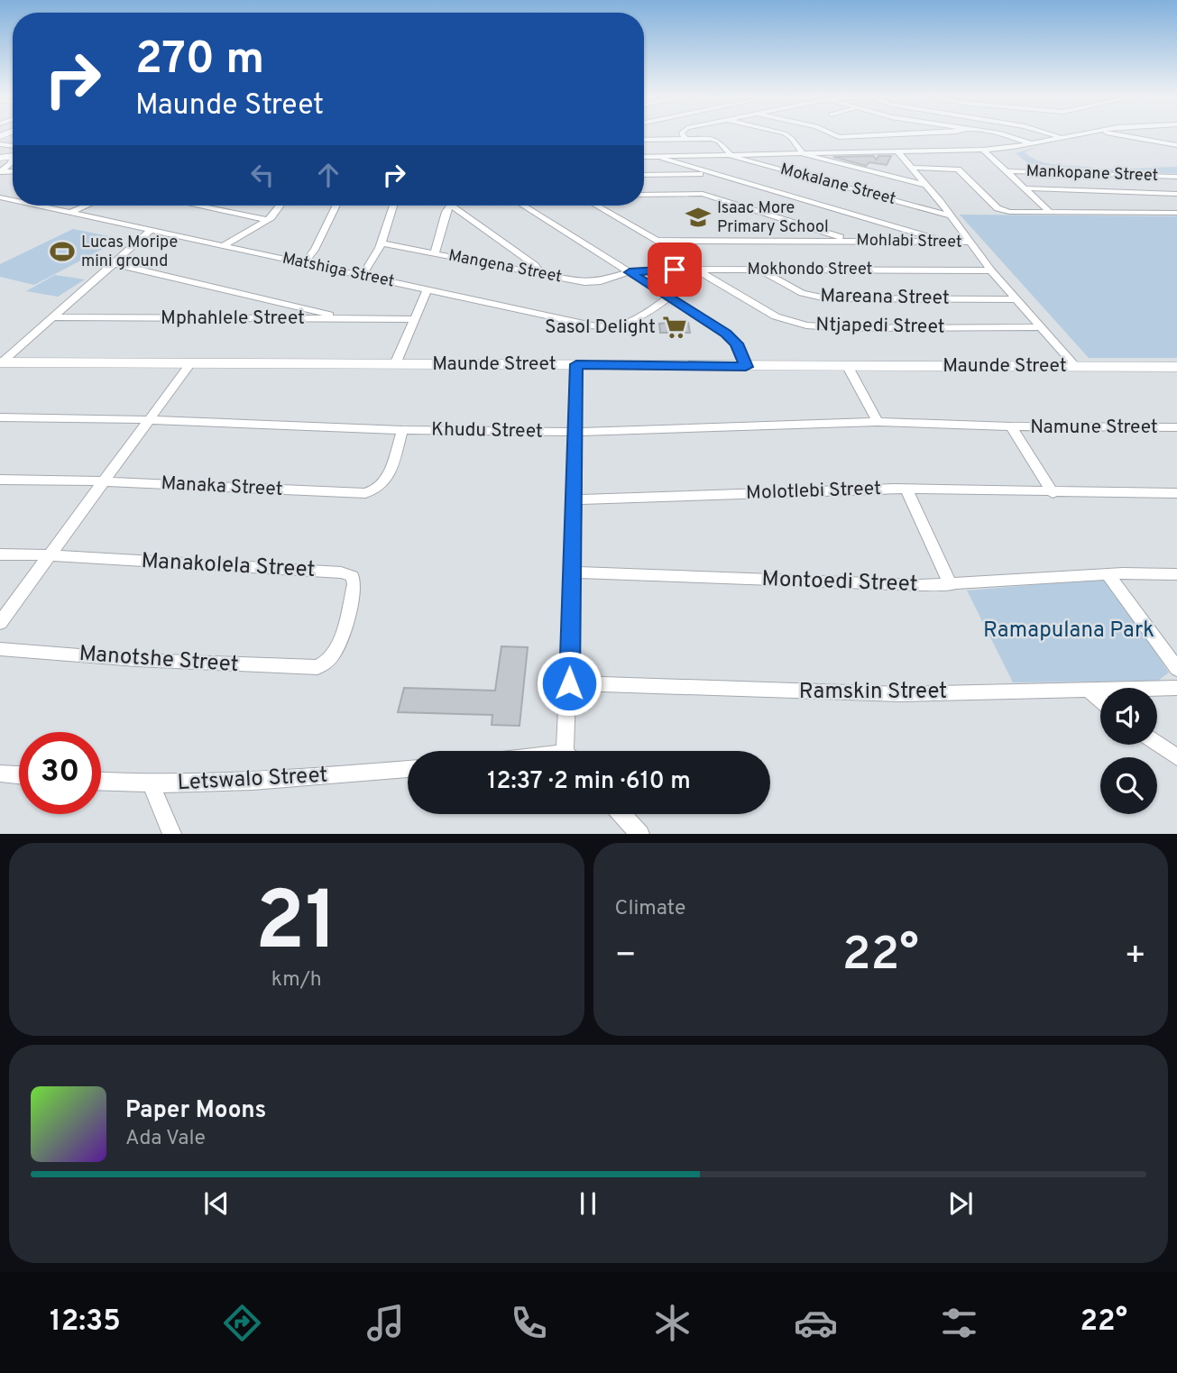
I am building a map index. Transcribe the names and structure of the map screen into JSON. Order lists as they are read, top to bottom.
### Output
{
  "streets": {
    "street": [
      "Mankopane Street",
      "Mokalane Street",
      "Mohlabi Street",
      "Mangena Street",
      "Mokhondo Street",
      "Matshiga Street",
      "Mareana Street",
      "Mphahlele Street",
      "Ntjapedi Street",
      "Maunde Street",
      "Namune Street",
      "Khudu Street",
      "Manaka Street",
      "Molotlebi Street",
      "Manakolela Street",
      "Montoedi Street",
      "Manotshe Street",
      "Ramskin Street",
      "Letswalo Street"
    ]
  },
  "crossings": [
    ["Mangena Street", "Mokhondo Street"],
    ["Mokhondo Street", "Mareana Street"],
    ["Mokhondo Street", "Ntjapedi Street"],
    ["Namune Street", "Khudu Street"],
    ["Khudu Street", "Manaka Street"],
    ["Manakolela Street", "Manotshe Street"]
  ],
  "parks": ["Ramapulana Park"],
  "places": {
    "school or university": ["Isaac More Primary School"],
    "sports": ["Lucas Moripe mini ground"],
    "supermarket": ["Sasol Delight"]
  },
  "page": {
    "turn": ["270 m", "Maunde Street"],
    "limit": "30",
    "trip": "12:37 · 2 min · 610 m",
    "tile": [
      ["21", "km/h"],
      "Climate"
    ],
    "heat": ["−", "22°", "+"],
    "song": ["Paper Moons", "Ada Vale"],
    "tabs": ["12:35", "22°"]
  }
}
